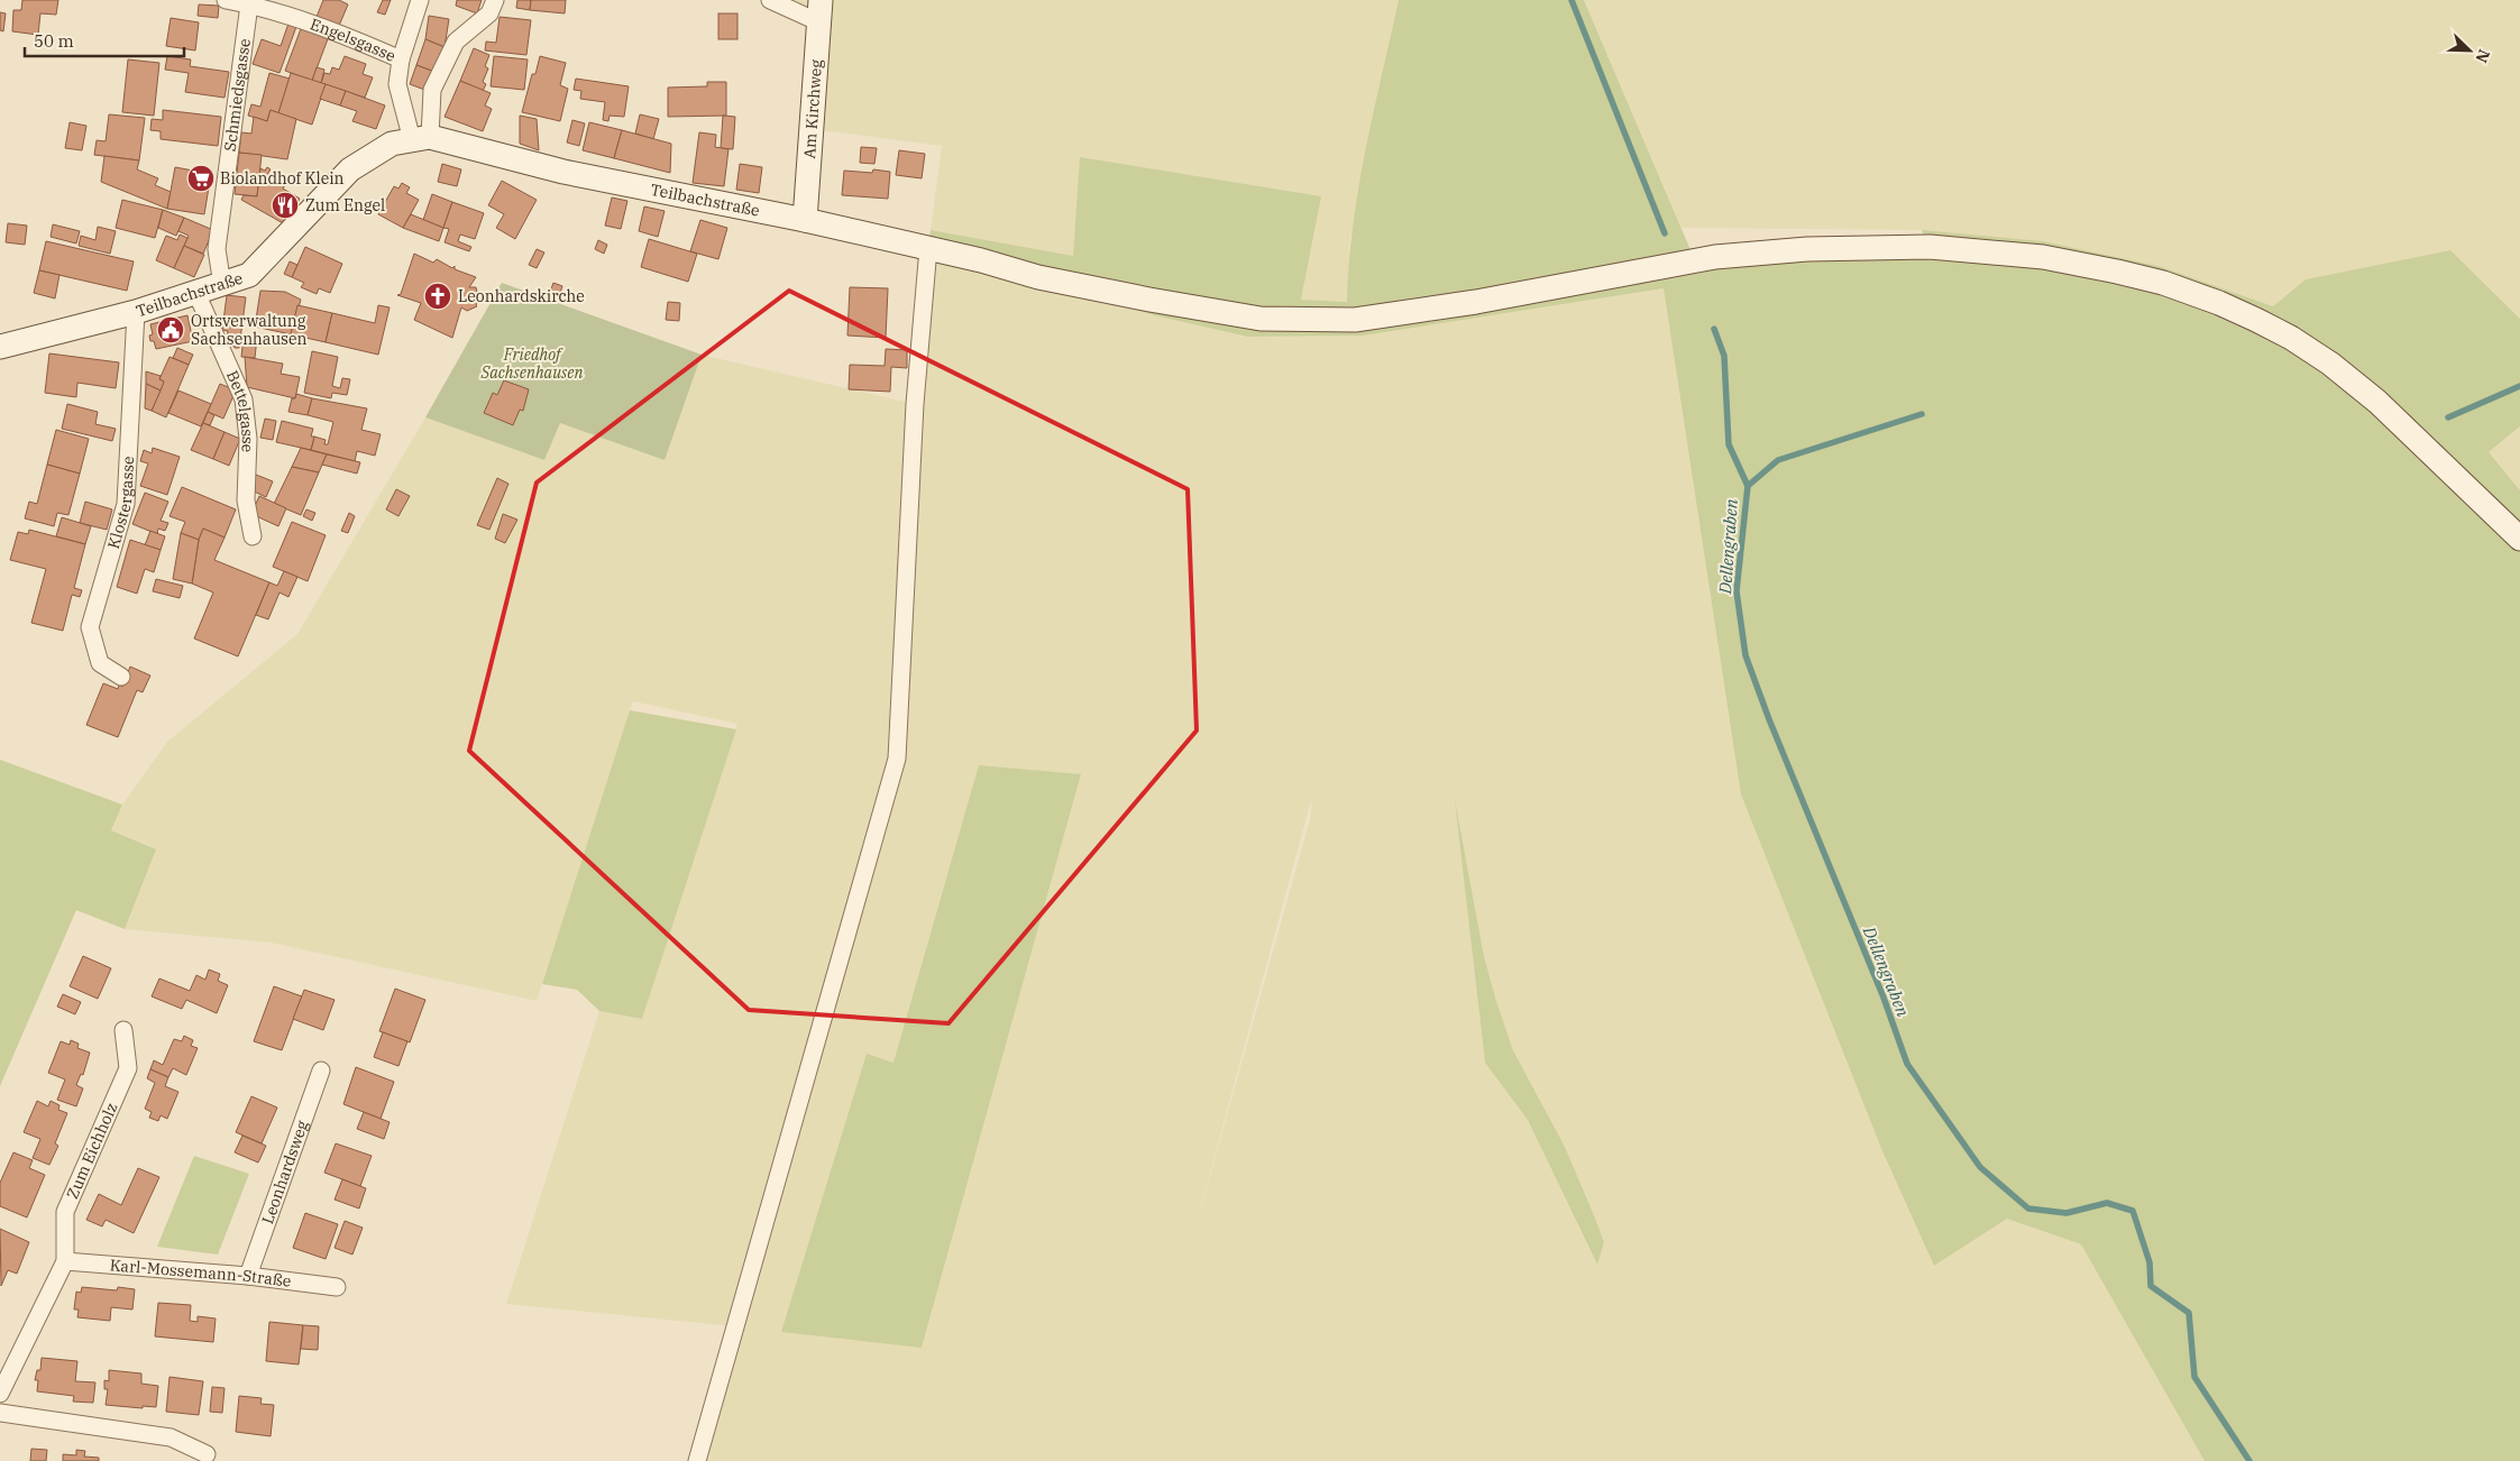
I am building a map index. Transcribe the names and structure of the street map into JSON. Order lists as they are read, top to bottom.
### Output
{
  "streets": {
    "street": [
      "Engelsgasse",
      "Schmiedsgasse",
      "Am Kirchweg",
      "Teilbachstraße",
      "Bettelgasse",
      "Klostergasse",
      "Zum Eichholz",
      "Leonhardsweg",
      "Karl-Mossemann-Straße"
    ]
  },
  "crossings": [
    ["Engelsgasse", "Schmiedsgasse"],
    ["Engelsgasse", "Teilbachstraße"],
    ["Schmiedsgasse", "Teilbachstraße"],
    ["Am Kirchweg", "Teilbachstraße"],
    ["Teilbachstraße", "Bettelgasse"],
    ["Teilbachstraße", "Klostergasse"],
    ["Zum Eichholz", "Karl-Mossemann-Straße"],
    ["Leonhardsweg", "Karl-Mossemann-Straße"]
  ],
  "water": ["Dellengraben"],
  "parks": ["Friedhof Sachsenhausen"],
  "places": {
    "supermarket": ["Biolandhof Klein"],
    "restaurant": ["Zum Engel"],
    "church": ["Leonhardskirche"],
    "public building": ["Ortsverwaltung Sachsenhausen"]
  },
  "scale_bar": "50 m",
  "north": "bottom right"
}
